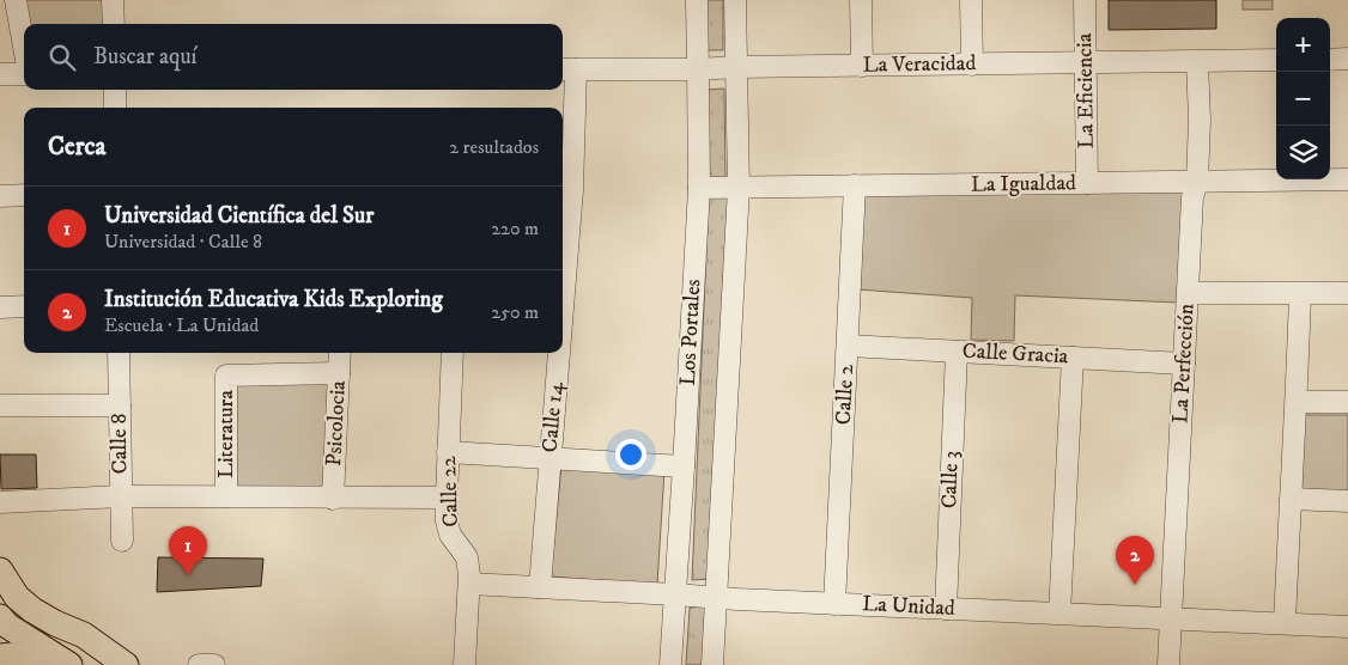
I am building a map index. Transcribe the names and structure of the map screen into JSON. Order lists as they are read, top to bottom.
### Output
{
  "streets": {
    "street": [
      "La Veracidad",
      "La Eficiencia",
      "La Igualdad",
      "Los Portales",
      "Calle Gracia",
      "La Perfección",
      "Calle 2",
      "Calle 14",
      "Psicolocia",
      "Literatura",
      "Calle 8",
      "Calle 3",
      "Calle 22",
      "La Unidad"
    ]
  },
  "crossings": [
    ["La Veracidad", "La Eficiencia"],
    ["La Veracidad", "Los Portales"],
    ["La Veracidad", "La Perfección"],
    ["La Veracidad", "Calle 14"],
    ["La Eficiencia", "La Igualdad"],
    ["La Igualdad", "Los Portales"],
    ["La Igualdad", "La Perfección"],
    ["La Igualdad", "Calle 2"],
    ["Los Portales", "La Unidad"],
    ["Calle Gracia", "La Perfección"],
    ["Calle Gracia", "Calle 2"],
    ["Calle Gracia", "Calle 3"],
    ["La Perfección", "La Unidad"],
    ["Calle 2", "La Unidad"],
    ["Calle 14", "La Unidad"],
    ["Psicolocia", "Literatura"],
    ["Calle 3", "La Unidad"],
    ["Calle 22", "La Unidad"]
  ],
  "page": {
    "map_buttons": ["+", "−"],
    "search": "Buscar aquí",
    "heading": ["Cerca", "2 resultados"],
    "list": [
      {
        "mark": "1",
        "name": "Universidad Científica del Sur",
        "note": "Universidad · Calle 8",
        "value": "220 m"
      },
      {
        "mark": "2",
        "name": "Institución Educativa Kids Exploring",
        "note": "Escuela · La Unidad",
        "value": "250 m"
      }
    ],
    "pins": ["1", "2"]
  }
}
